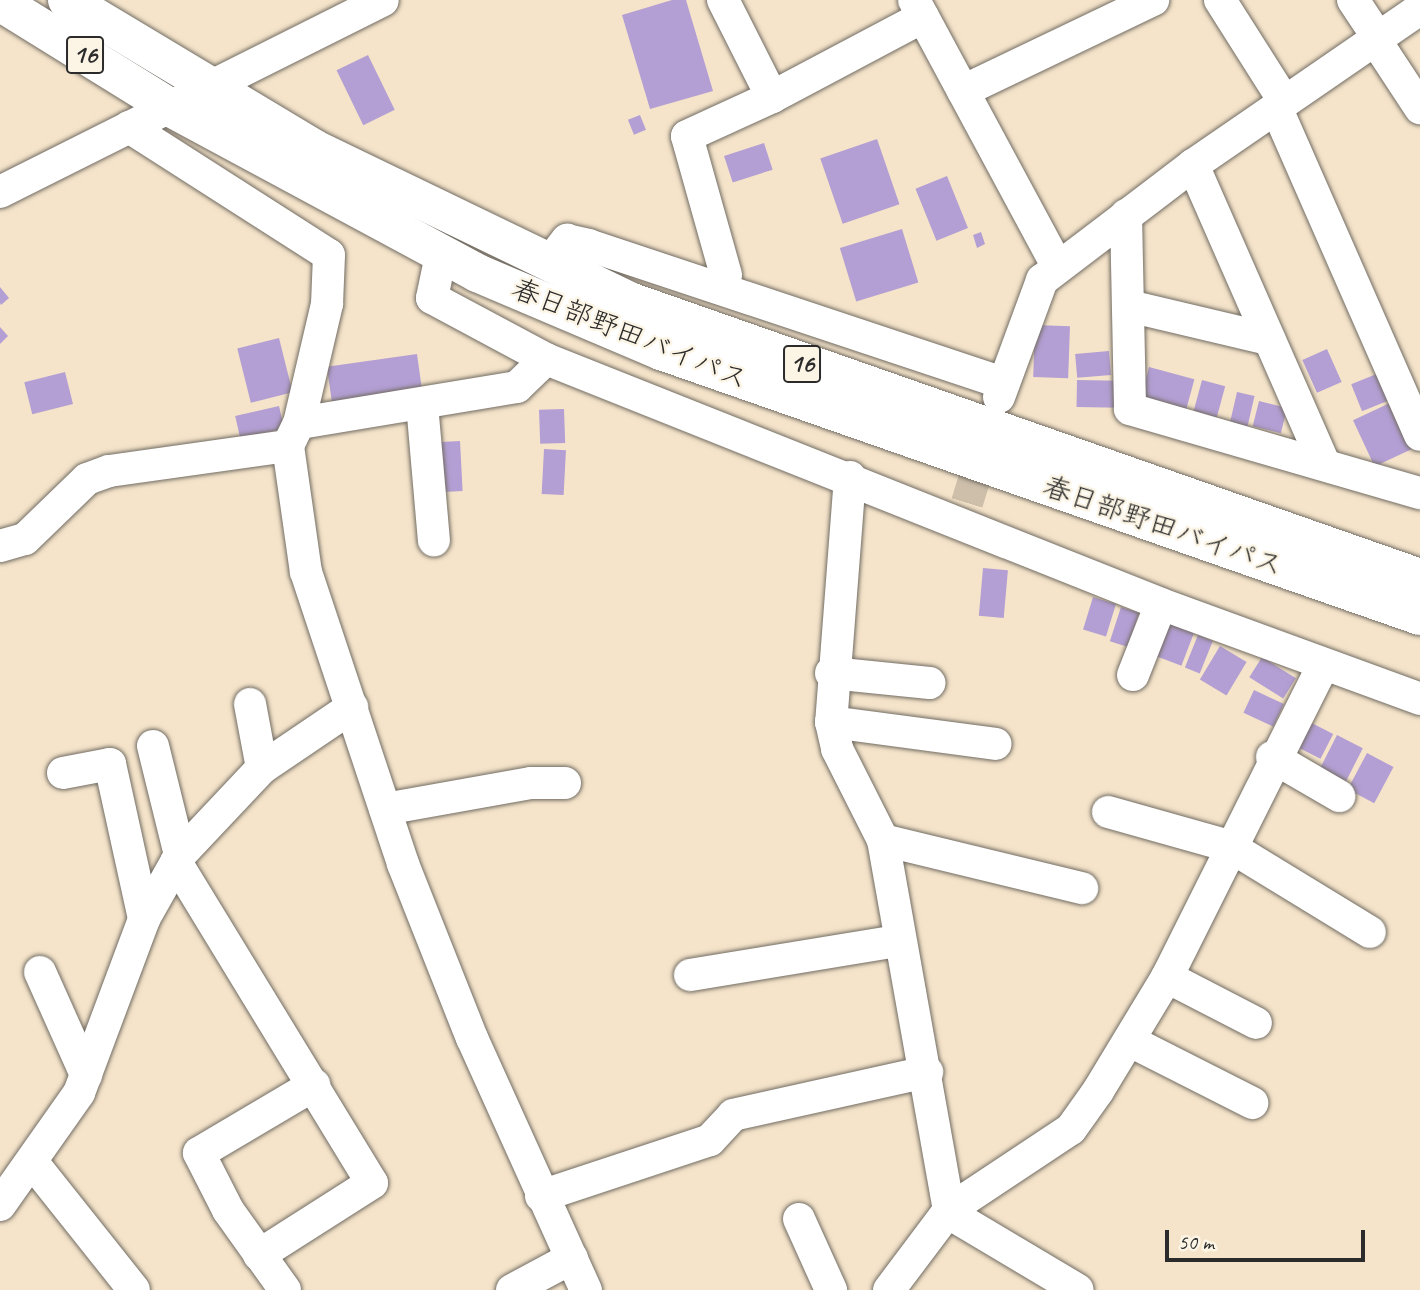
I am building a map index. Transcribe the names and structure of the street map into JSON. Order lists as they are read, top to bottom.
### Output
{
  "streets": {
    "highway": ["16", "春日部野田バイパス"]
  },
  "scale_bar": "50 m"
}
